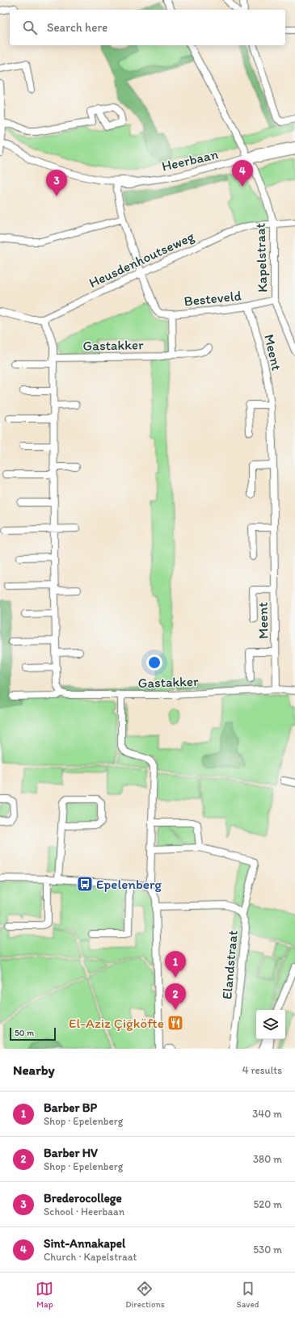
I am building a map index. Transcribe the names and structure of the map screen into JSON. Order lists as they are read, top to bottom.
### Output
{
  "streets": {
    "street": [
      "Heerbaan",
      "Kapelstraat",
      "Heusdenhoutseweg",
      "Besteveld",
      "Gastakker",
      "Meent",
      "Elandstraat"
    ]
  },
  "crossings": [
    ["Heerbaan", "Kapelstraat"],
    ["Heerbaan", "Besteveld"],
    ["Kapelstraat", "Heusdenhoutseweg"],
    ["Kapelstraat", "Besteveld"],
    ["Heusdenhoutseweg", "Besteveld"],
    ["Besteveld", "Gastakker"],
    ["Besteveld", "Meent"],
    ["Gastakker", "Meent"]
  ],
  "places": {
    "bus stop": ["Epelenberg"],
    "restaurant": ["El-Aziz Çiğköfte"]
  },
  "scale_bar": "50 m",
  "page": {
    "search": "Search here",
    "pins": [
      "4",
      "3",
      "1",
      "2"
    ],
    "scale": "50 m",
    "heading": ["Nearby", "4 results"],
    "list": [
      {
        "mark": "1",
        "name": "Barber BP",
        "note": "Shop · Epelenberg",
        "value": "340 m"
      },
      {
        "mark": "2",
        "name": "Barber HV",
        "note": "Shop · Epelenberg",
        "value": "380 m"
      },
      {
        "mark": "3",
        "name": "Brederocollege",
        "note": "School · Heerbaan",
        "value": "520 m"
      },
      {
        "mark": "4",
        "name": "Sint-Annakapel",
        "note": "Church · Kapelstraat",
        "value": "530 m"
      }
    ],
    "nav": ["Map", "Directions", "Saved"]
  }
}
